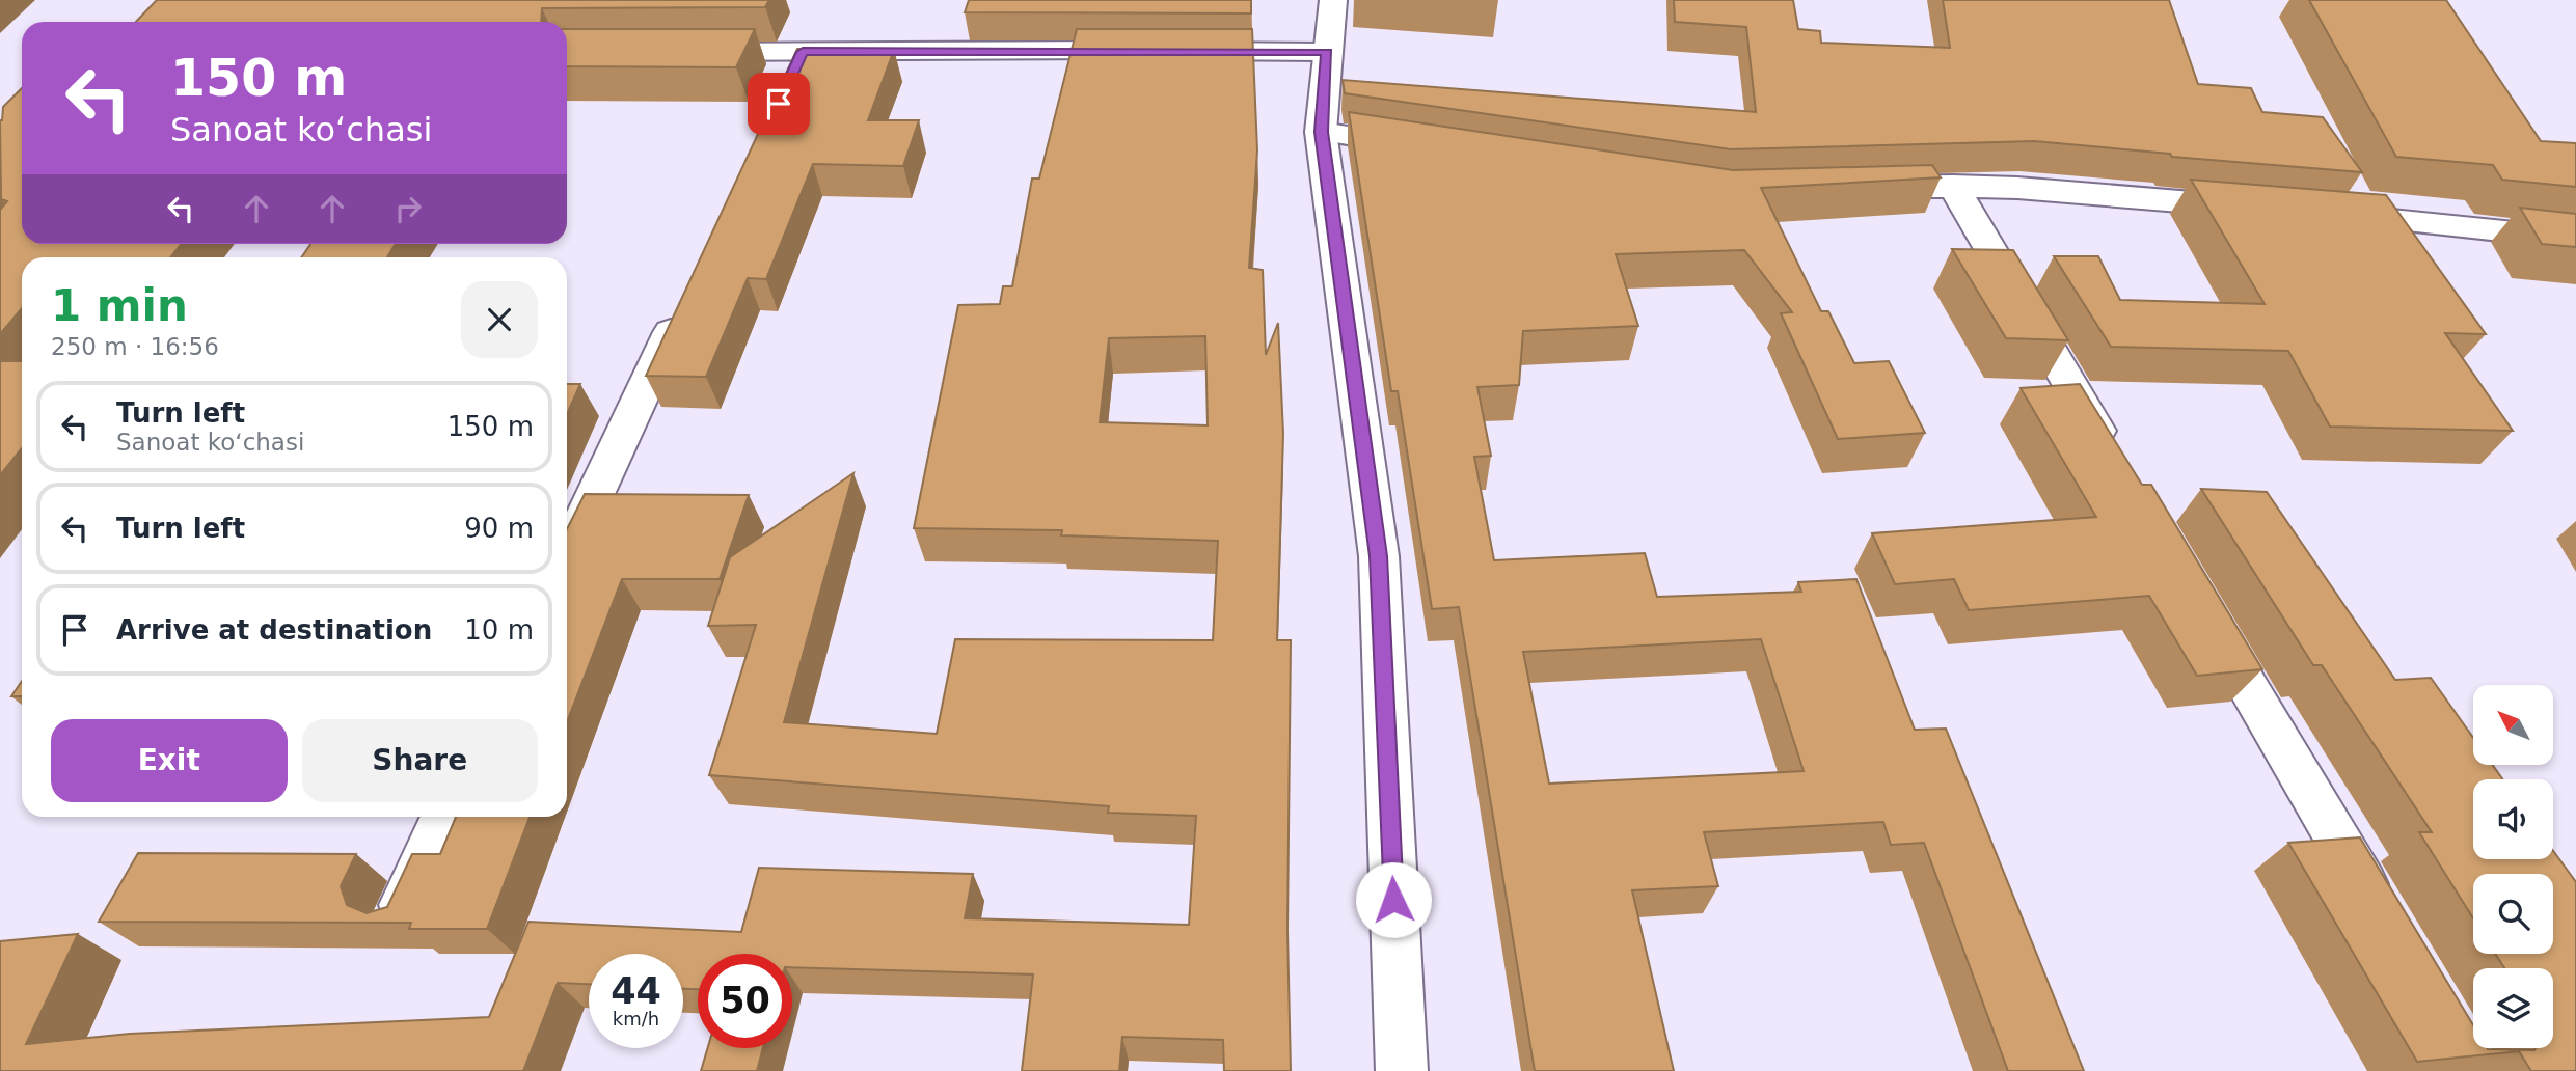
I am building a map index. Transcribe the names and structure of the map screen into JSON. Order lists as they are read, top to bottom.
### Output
{
  "north": "top left",
  "page": {
    "turn": ["150 m", "Sanoat koʻchasi"],
    "heading": ["1 min", "250 m · 16:56"],
    "list": [
      {
        "name": "Turn left",
        "note": "Sanoat koʻchasi",
        "value": "150 m"
      },
      {
        "name": "Turn left",
        "value": "90 m"
      },
      {
        "name": "Arrive at destination",
        "value": "10 m"
      }
    ],
    "buttons": ["Exit", "Share"],
    "speed": "44 km/h",
    "limit": "50"
  }
}
